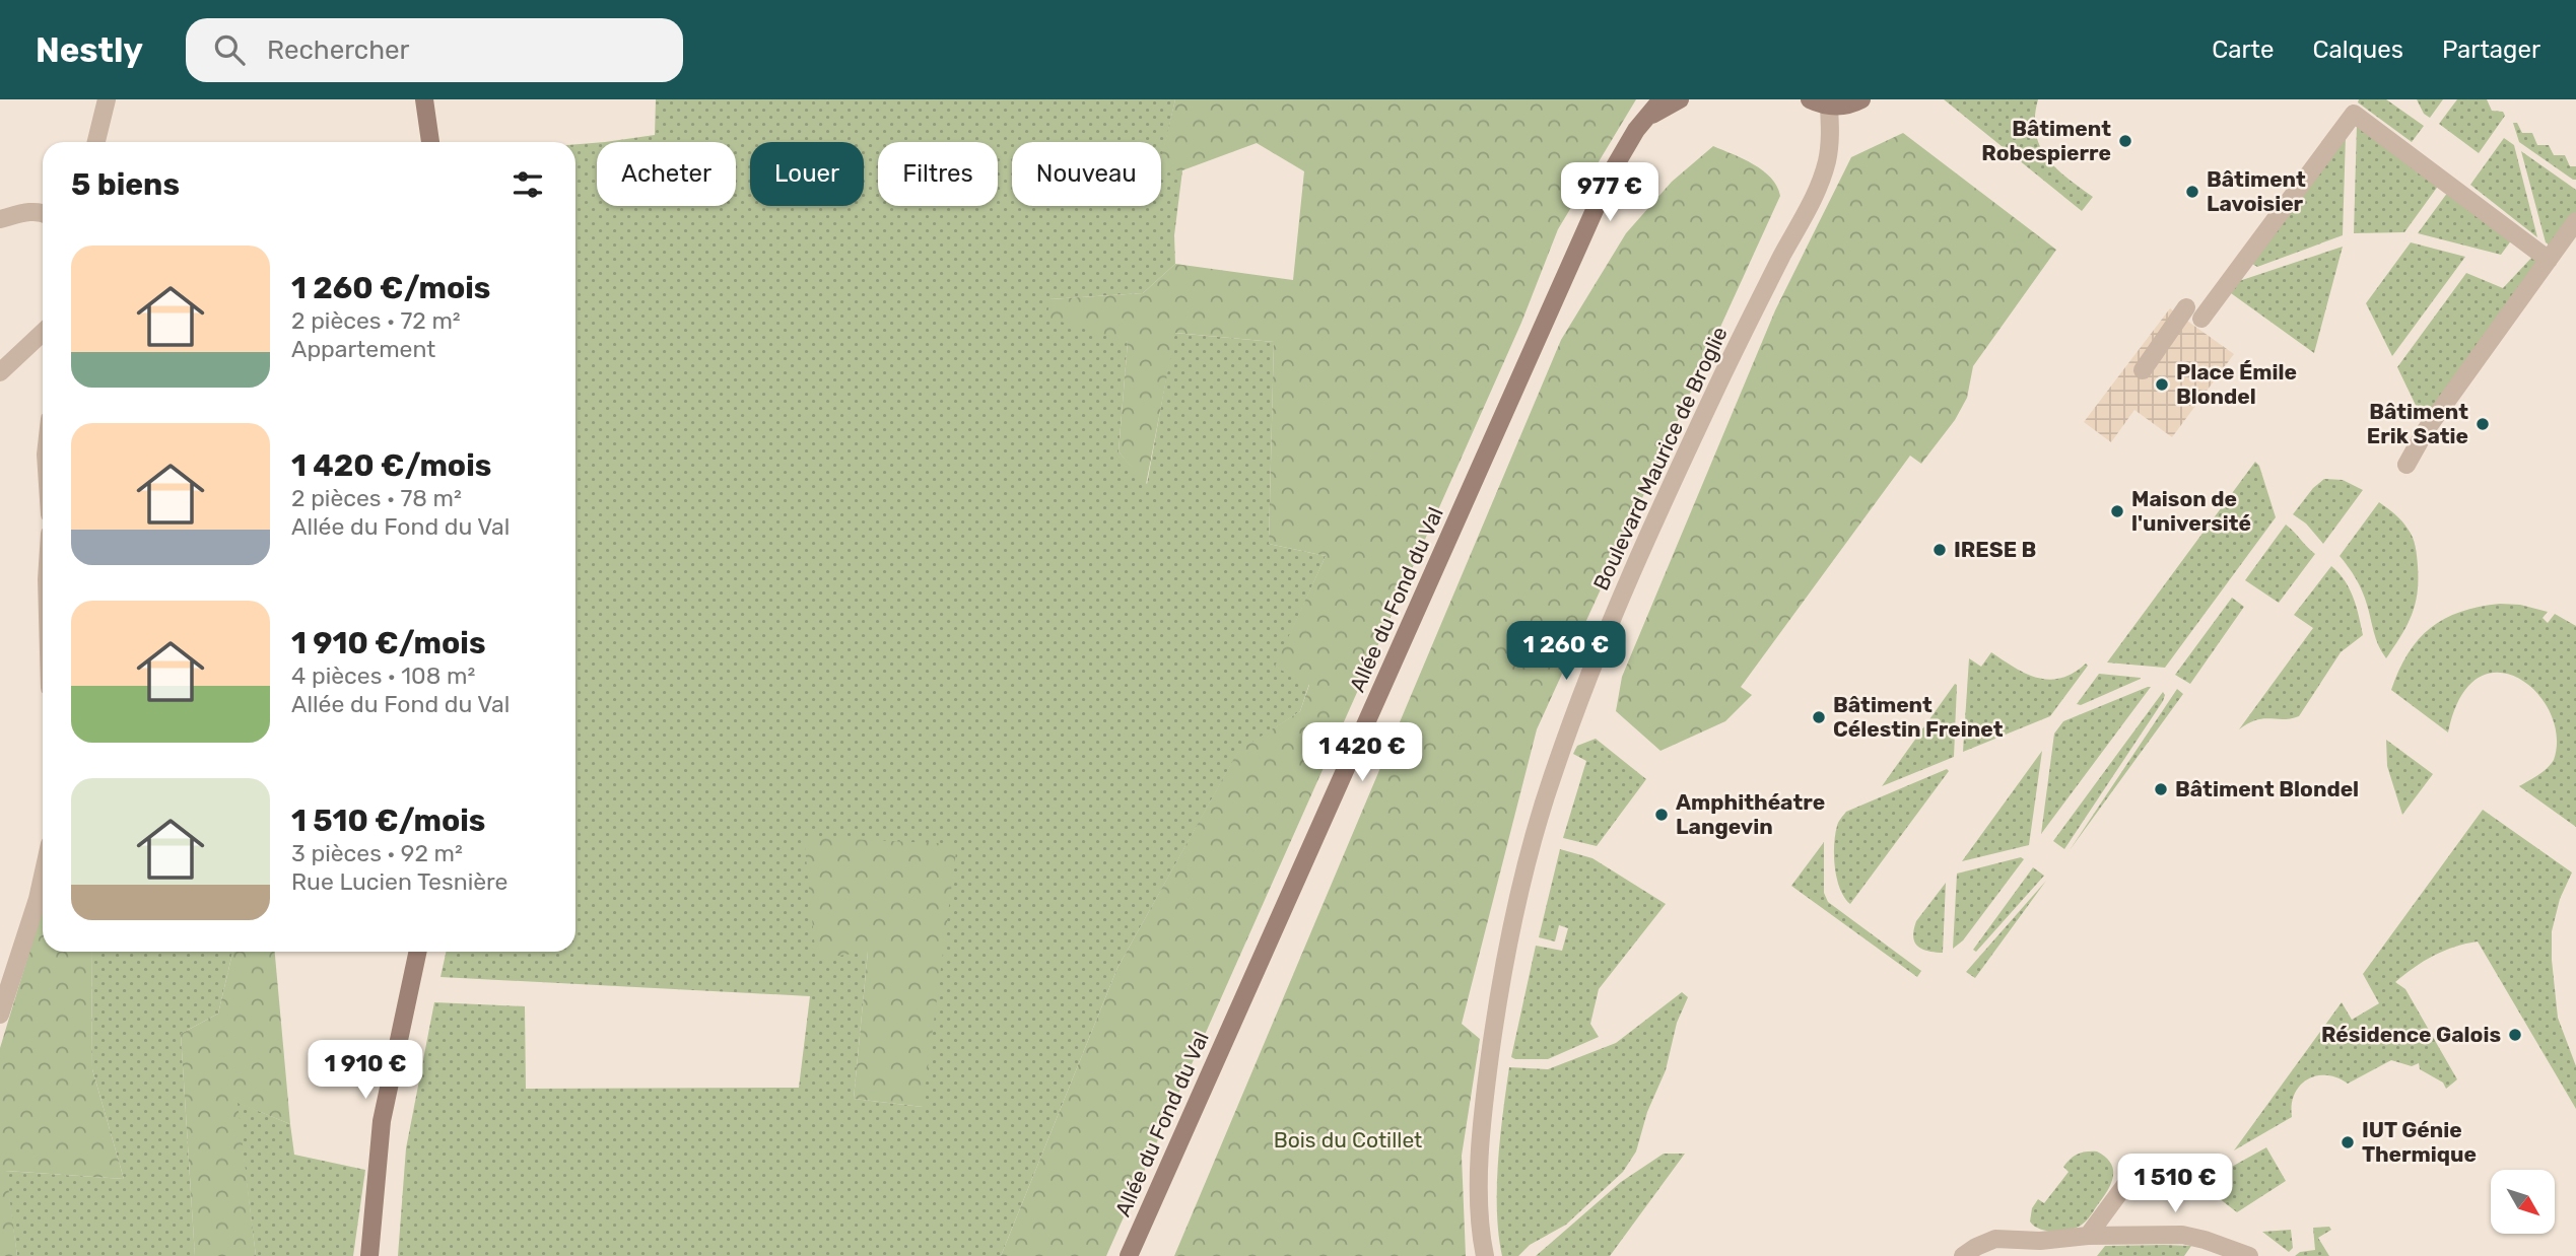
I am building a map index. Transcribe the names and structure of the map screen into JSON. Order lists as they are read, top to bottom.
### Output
{
  "streets": {
    "street": ["Boulevard Maurice de Broglie", "Allée du Fond du Val"]
  },
  "parks": ["Bois du Cotillet"],
  "places": [
    "Bâtiment Robespierre",
    "Bâtiment Lavoisier",
    "Place Émile Blondel",
    "Bâtiment Erik Satie",
    "Maison de l'université",
    "IRESE B",
    "Bâtiment Célestin Freinet",
    "Bâtiment Blondel",
    "Amphithéatre Langevin",
    "Résidence Galois",
    "IUT Génie Thermique"
  ],
  "north": "bottom right",
  "page": {
    "header": "Nestly",
    "search": "Rechercher",
    "nav": ["Carte", "Calques", "Partager"],
    "chip": [
      "Acheter",
      "Louer",
      "Filtres",
      "Nouveau"
    ],
    "heading": "5 biens",
    "price": [
      "977 €",
      "1 260 €",
      "1 420 €",
      "1 910 €",
      "1 510 €"
    ],
    "list": [
      {
        "name": "1 260 €/mois",
        "note": "2 pièces · 72 m² · Appartement"
      },
      {
        "name": "1 420 €/mois",
        "note": "2 pièces · 78 m² · Allée du Fond du Val"
      },
      {
        "name": "1 910 €/mois",
        "note": "4 pièces · 108 m² · Allée du Fond du Val"
      },
      {
        "name": "1 510 €/mois",
        "note": "3 pièces · 92 m² · Rue Lucien Tesnière"
      }
    ]
  }
}
